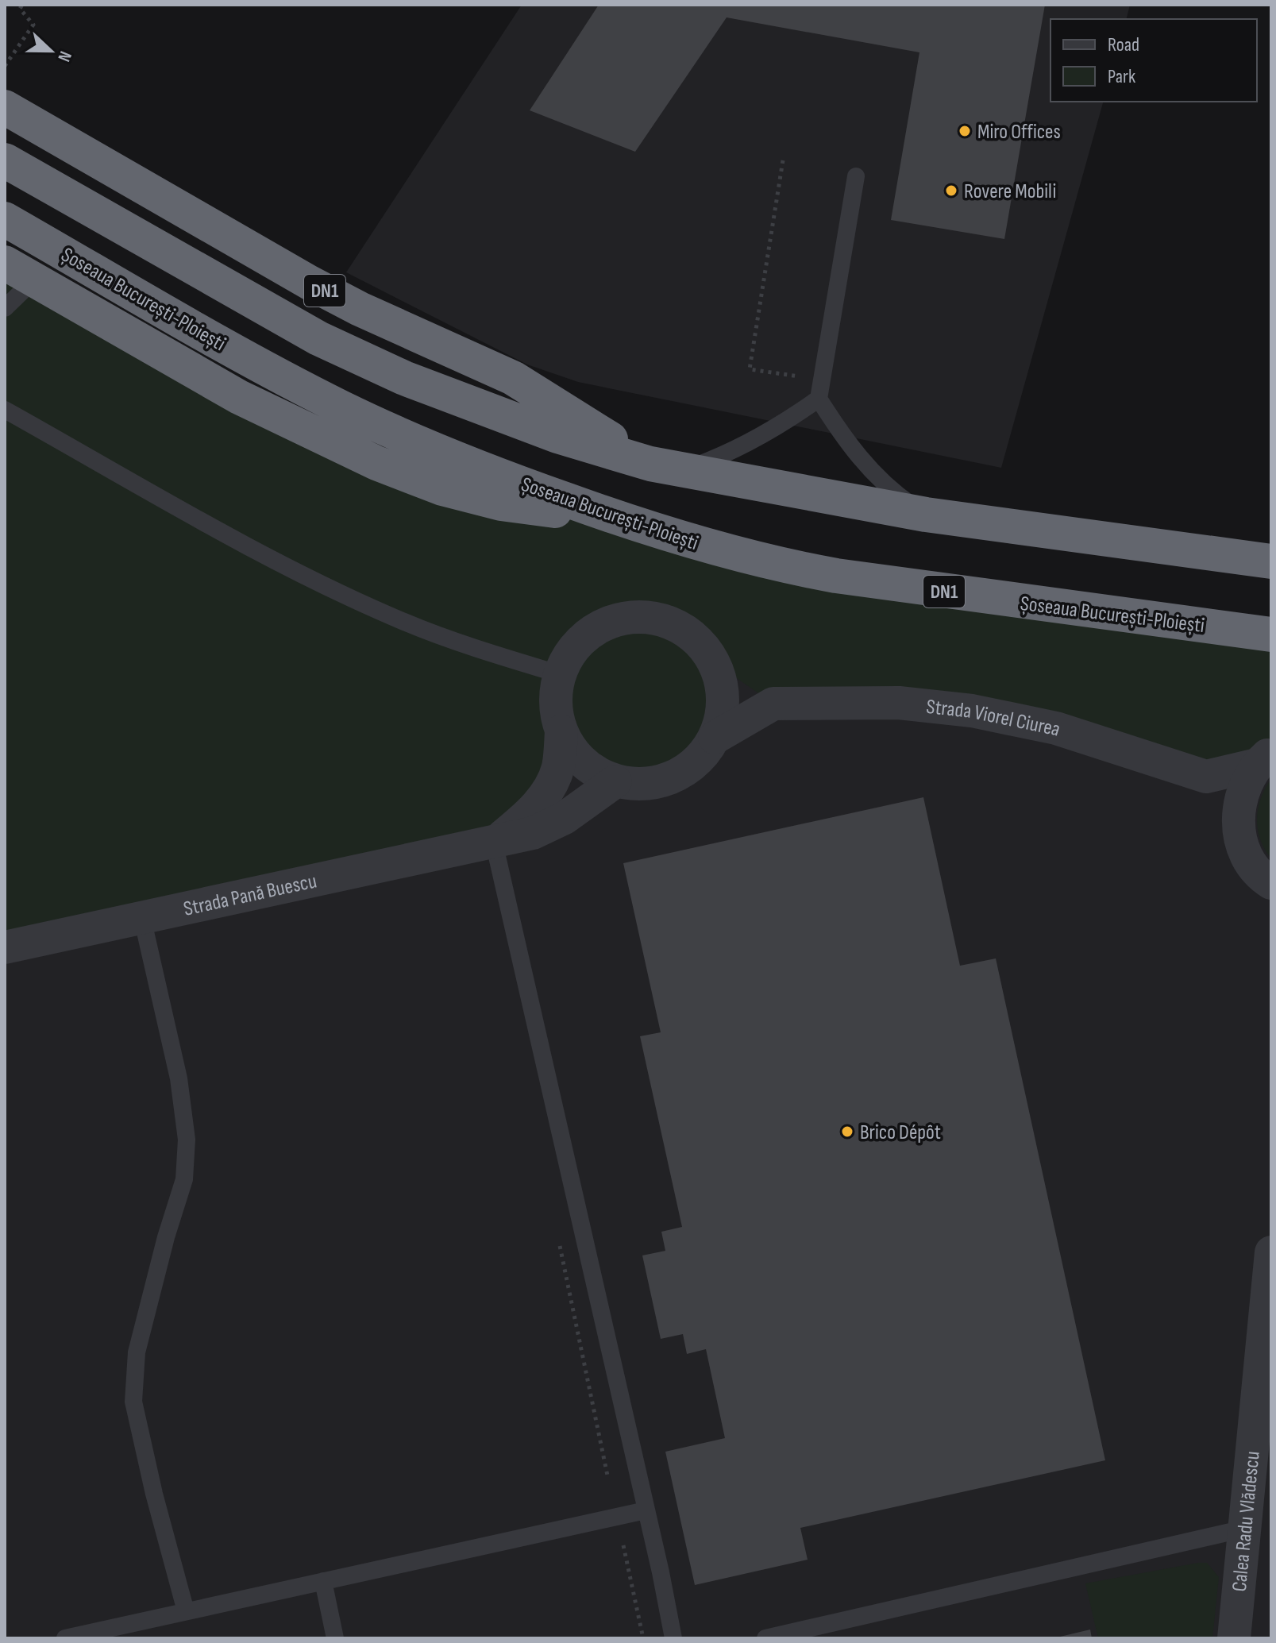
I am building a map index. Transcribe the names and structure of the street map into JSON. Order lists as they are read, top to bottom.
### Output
{
  "streets": {
    "highway": ["DN1", "Șoseaua București-Ploiești"],
    "street": ["Strada Viorel Ciurea", "Strada Pană Buescu", "Calea Radu Vlădescu"]
  },
  "crossings": [
    ["DN1", "Șoseaua București-Ploiești"],
    ["Strada Viorel Ciurea", "Strada Pană Buescu"]
  ],
  "places": ["Miro Offices", "Rovere Mobili", "Brico Dépôt"],
  "legend": ["Road", "Park"],
  "north": "right"
}
